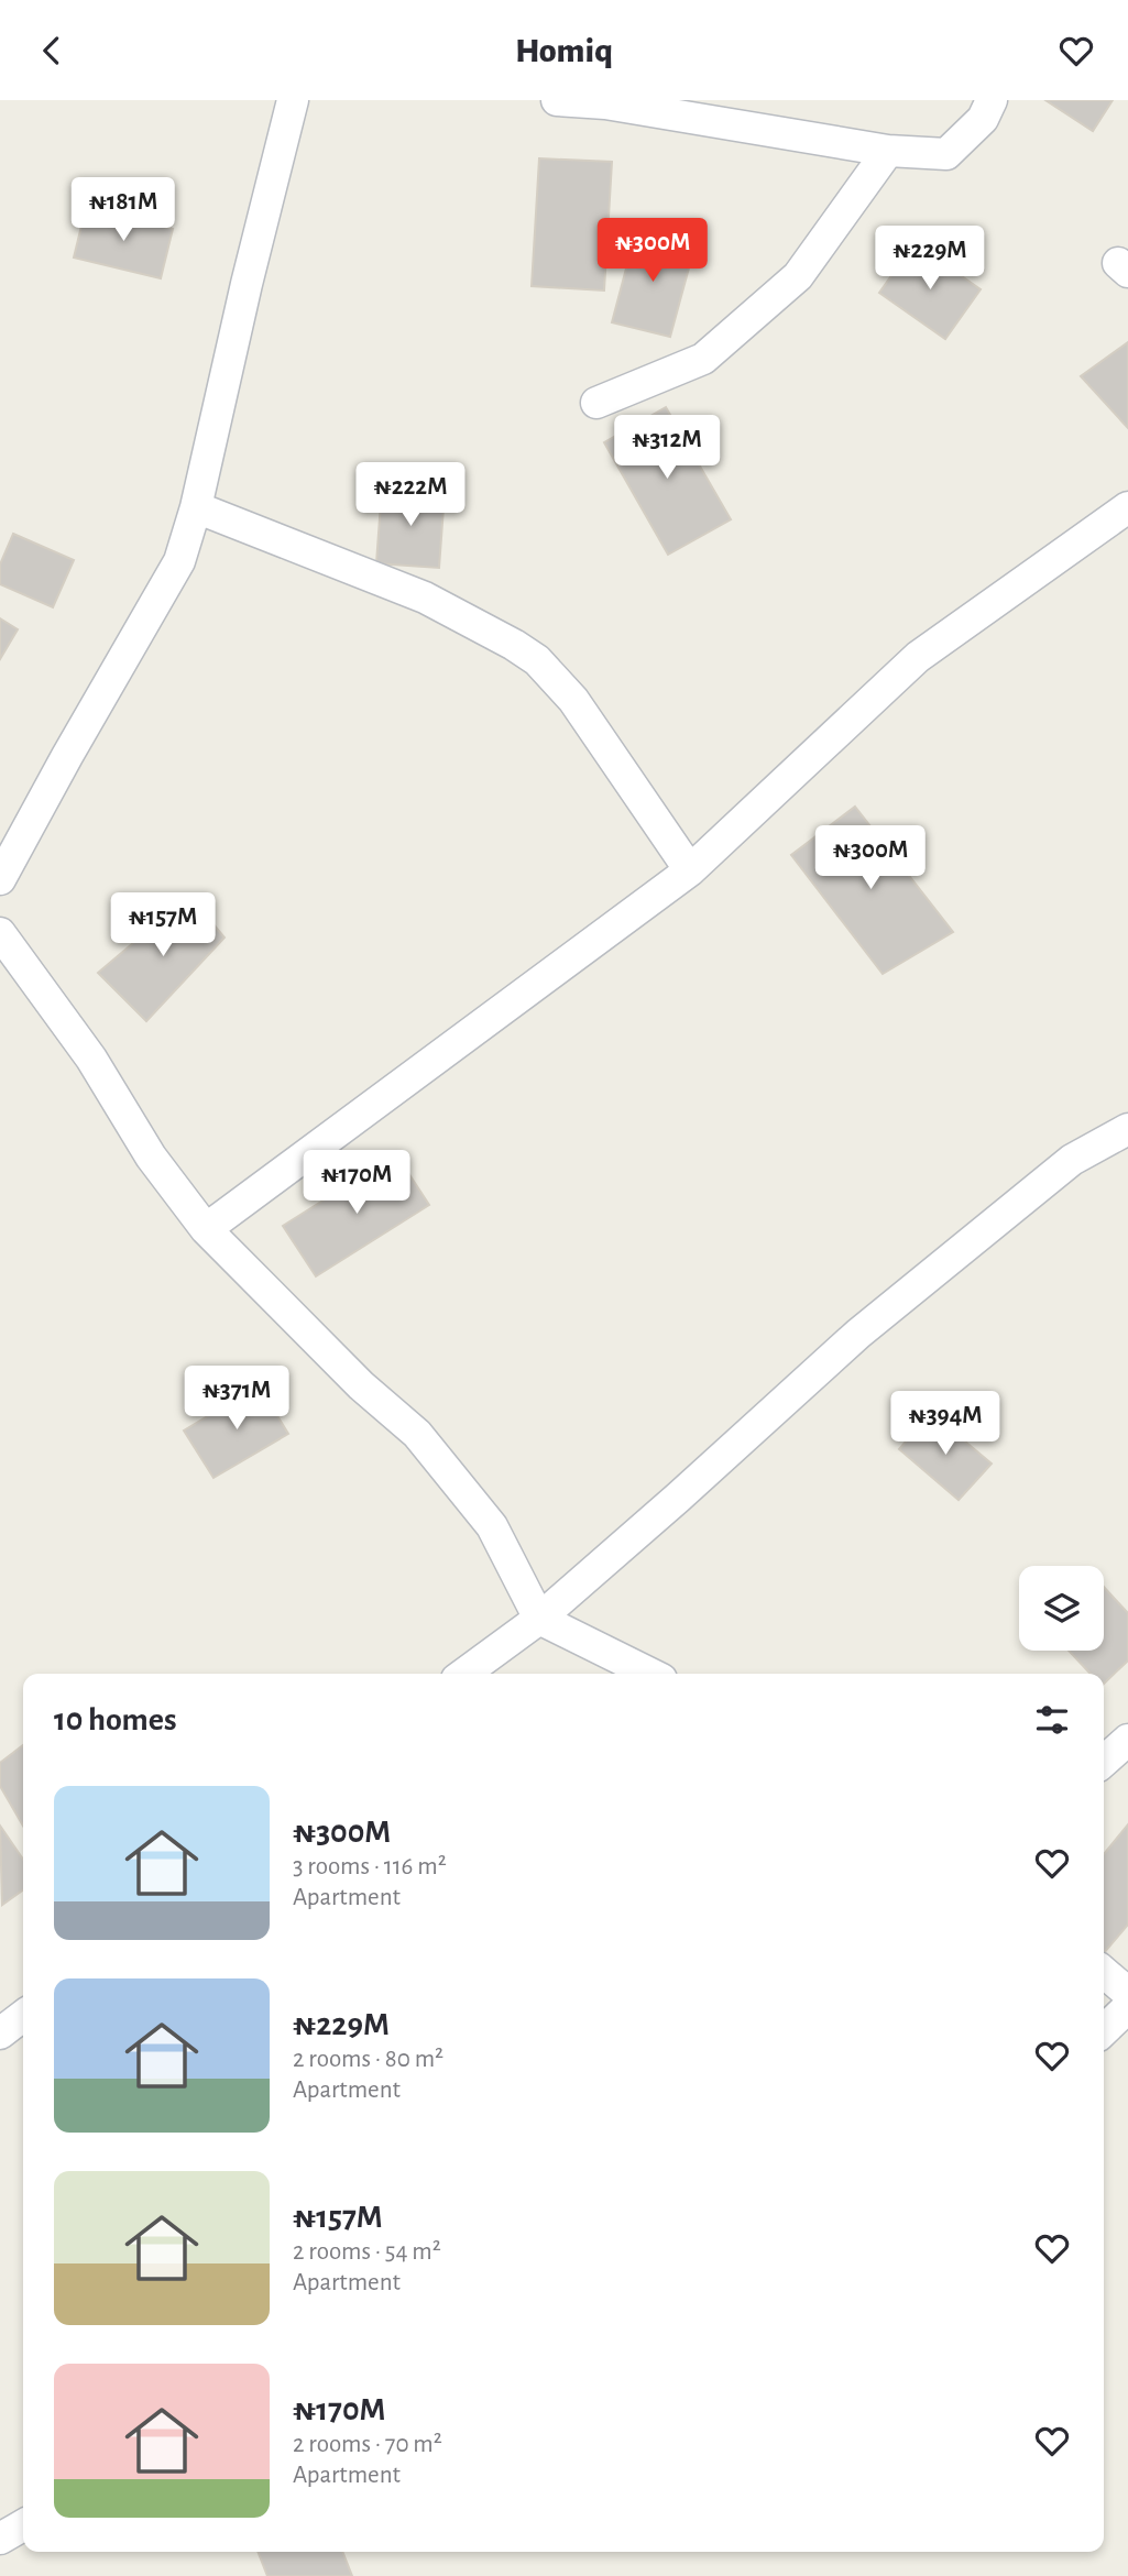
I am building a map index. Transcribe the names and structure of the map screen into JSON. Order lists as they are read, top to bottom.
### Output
{
  "page": {
    "header": "Homiq",
    "price": [
      "₦181M",
      "₦300M",
      "₦229M",
      "₦312M",
      "₦222M",
      "₦300M",
      "₦157M",
      "₦170M",
      "₦371M",
      "₦394M"
    ],
    "heading": "10 homes",
    "list": [
      {
        "name": "₦300M",
        "note": "3 rooms · 116 m² · Apartment"
      },
      {
        "name": "₦229M",
        "note": "2 rooms · 80 m² · Apartment"
      },
      {
        "name": "₦157M",
        "note": "2 rooms · 54 m² · Apartment"
      },
      {
        "name": "₦170M",
        "note": "2 rooms · 70 m² · Apartment"
      }
    ]
  }
}
